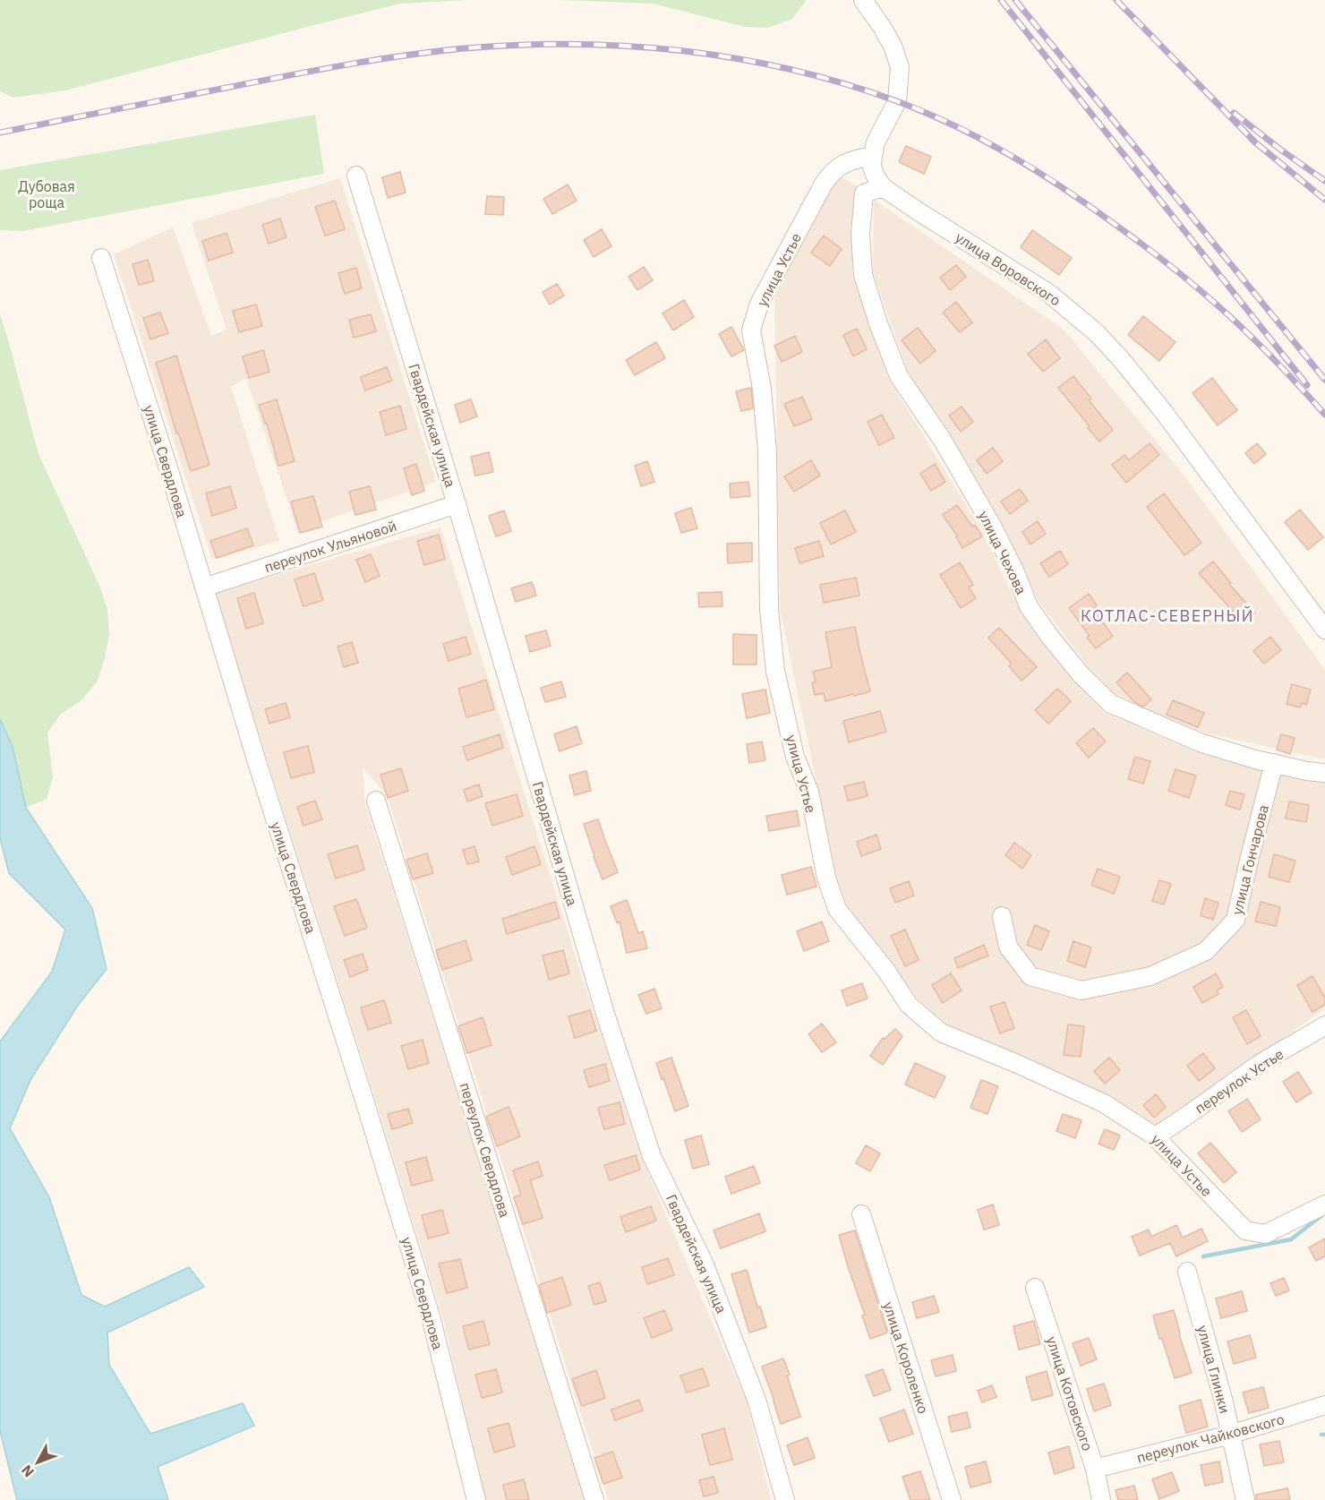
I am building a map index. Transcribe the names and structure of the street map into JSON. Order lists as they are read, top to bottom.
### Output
{
  "streets": {
    "street": [
      "улица Воровского",
      "улица Устье",
      "Гвардейская улица",
      "улица Свердлова",
      "переулок Ульяновой",
      "улица Чехова",
      "улица Гончарова",
      "переулок Устье",
      "переулок Свердлова",
      "улица Короленко",
      "улица Глинки",
      "улица Котовского",
      "переулок Чайковского"
    ]
  },
  "crossings": [
    ["улица Воровского", "улица Чехова"],
    ["улица Устье", "переулок Устье"],
    ["Гвардейская улица", "переулок Ульяновой"],
    ["улица Свердлова", "переулок Ульяновой"],
    ["улица Чехова", "улица Гончарова"],
    ["улица Глинки", "переулок Чайковского"],
    ["улица Котовского", "переулок Чайковского"]
  ],
  "districts": ["КОТЛАС-СЕВЕРНЫЙ"],
  "parks": ["Дубовая роща"],
  "north": "bottom left"
}
